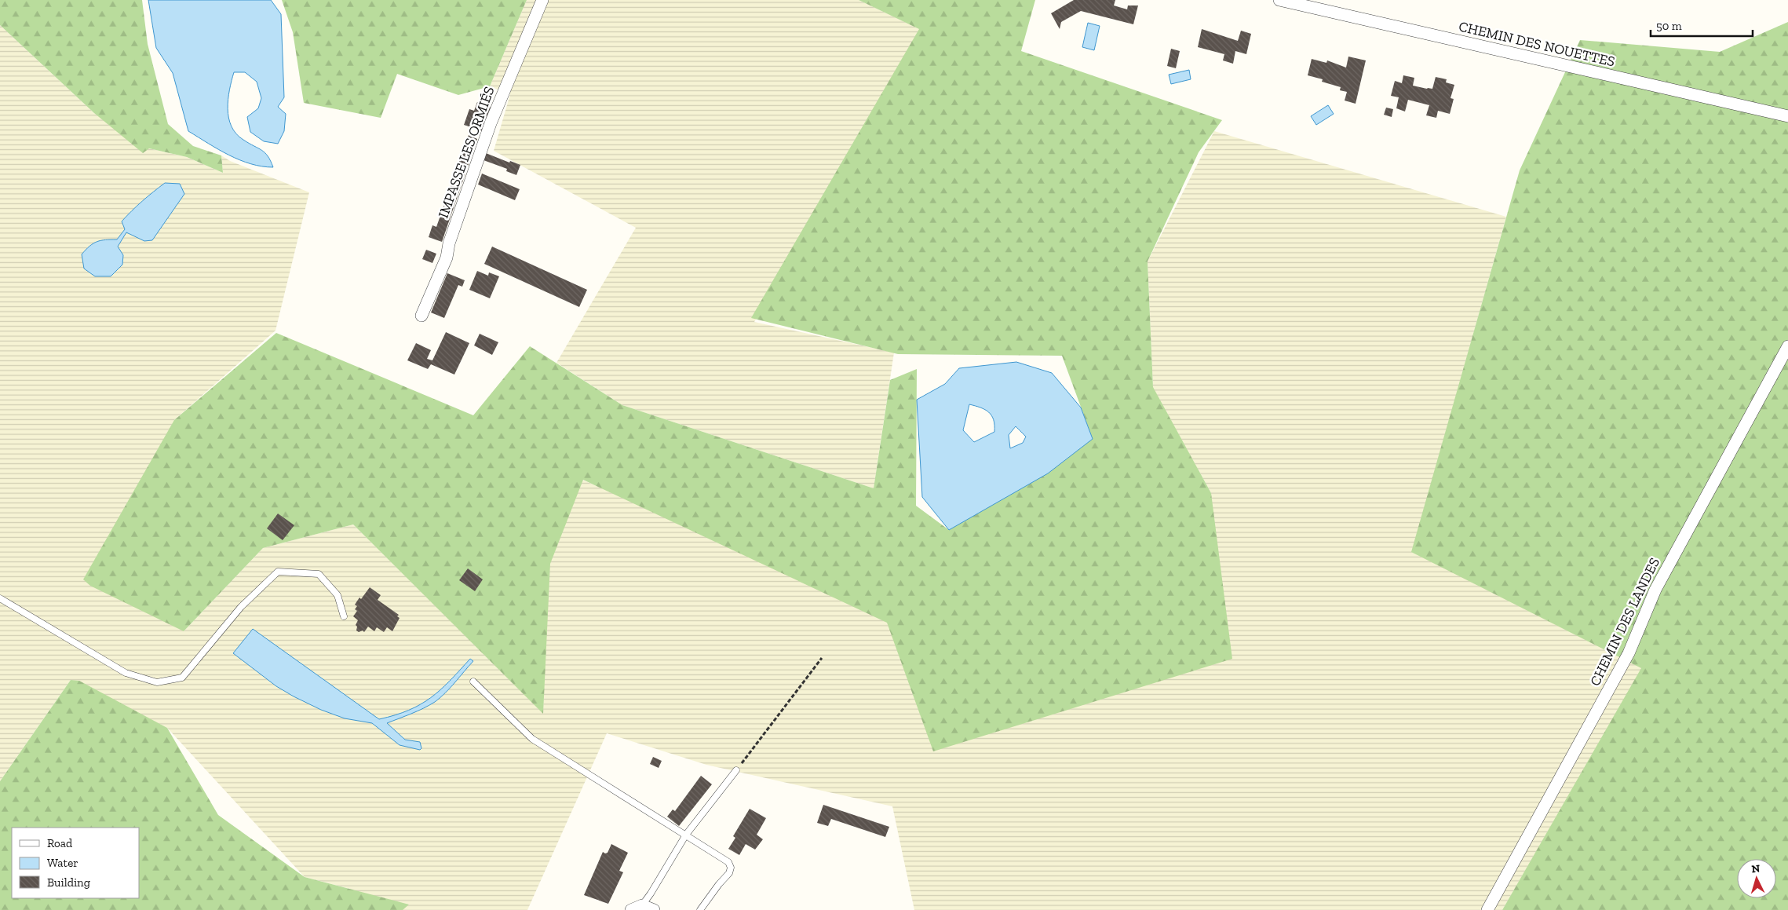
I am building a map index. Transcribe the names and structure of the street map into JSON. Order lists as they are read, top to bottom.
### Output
{
  "streets": {
    "street": ["CHEMIN DES NOUETTES", "IMPASSE LES ORMIÉS", "CHEMIN DES LANDES"]
  },
  "legend": ["Road", "Water", "Building"],
  "scale_bar": "50 m",
  "north": "top"
}
